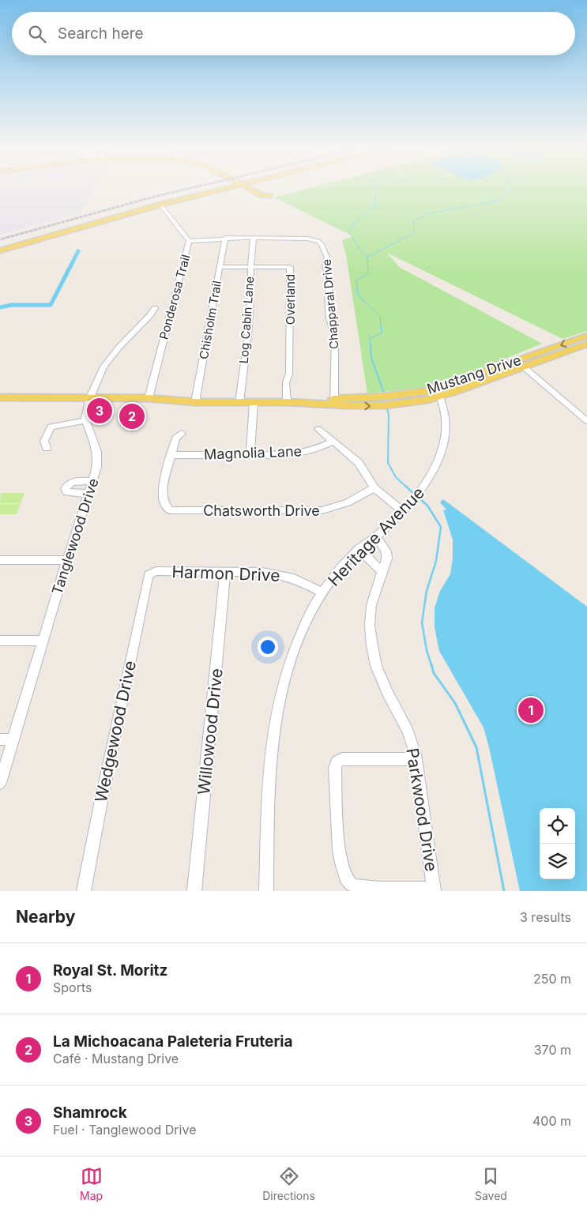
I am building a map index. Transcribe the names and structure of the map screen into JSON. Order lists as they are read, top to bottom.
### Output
{
  "streets": {
    "main road": ["Mustang Drive"],
    "street": [
      "Ponderosa Trail",
      "Overland",
      "Chapparal Drive",
      "Chisholm Trail",
      "Log Cabin Lane",
      "Magnolia Lane",
      "Chatsworth Drive",
      "Tanglewood Drive",
      "Heritage Avenue",
      "Harmon Drive",
      "Wedgewood Drive",
      "Willowood Drive",
      "Parkwood Drive"
    ]
  },
  "crossings": [
    ["Ponderosa Trail", "Chapparal Drive"],
    ["Ponderosa Trail", "Mustang Drive"],
    ["Overland", "Chisholm Trail"],
    ["Overland", "Log Cabin Lane"],
    ["Overland", "Mustang Drive"],
    ["Chapparal Drive", "Chisholm Trail"],
    ["Chapparal Drive", "Log Cabin Lane"],
    ["Chapparal Drive", "Mustang Drive"],
    ["Chisholm Trail", "Mustang Drive"],
    ["Log Cabin Lane", "Mustang Drive"],
    ["Mustang Drive", "Heritage Avenue"],
    ["Magnolia Lane", "Chatsworth Drive"],
    ["Heritage Avenue", "Harmon Drive"],
    ["Heritage Avenue", "Parkwood Drive"],
    ["Harmon Drive", "Wedgewood Drive"],
    ["Harmon Drive", "Willowood Drive"]
  ],
  "page": {
    "search": "Search here",
    "pins": ["3", "2", "1"],
    "heading": ["Nearby", "3 results"],
    "list": [
      {
        "mark": "1",
        "name": "Royal St. Moritz",
        "note": "Sports",
        "value": "250 m"
      },
      {
        "mark": "2",
        "name": "La Michoacana Paleteria Fruteria",
        "note": "Café · Mustang Drive",
        "value": "370 m"
      },
      {
        "mark": "3",
        "name": "Shamrock",
        "note": "Fuel · Tanglewood Drive",
        "value": "400 m"
      }
    ],
    "nav": ["Map", "Directions", "Saved"]
  }
}
